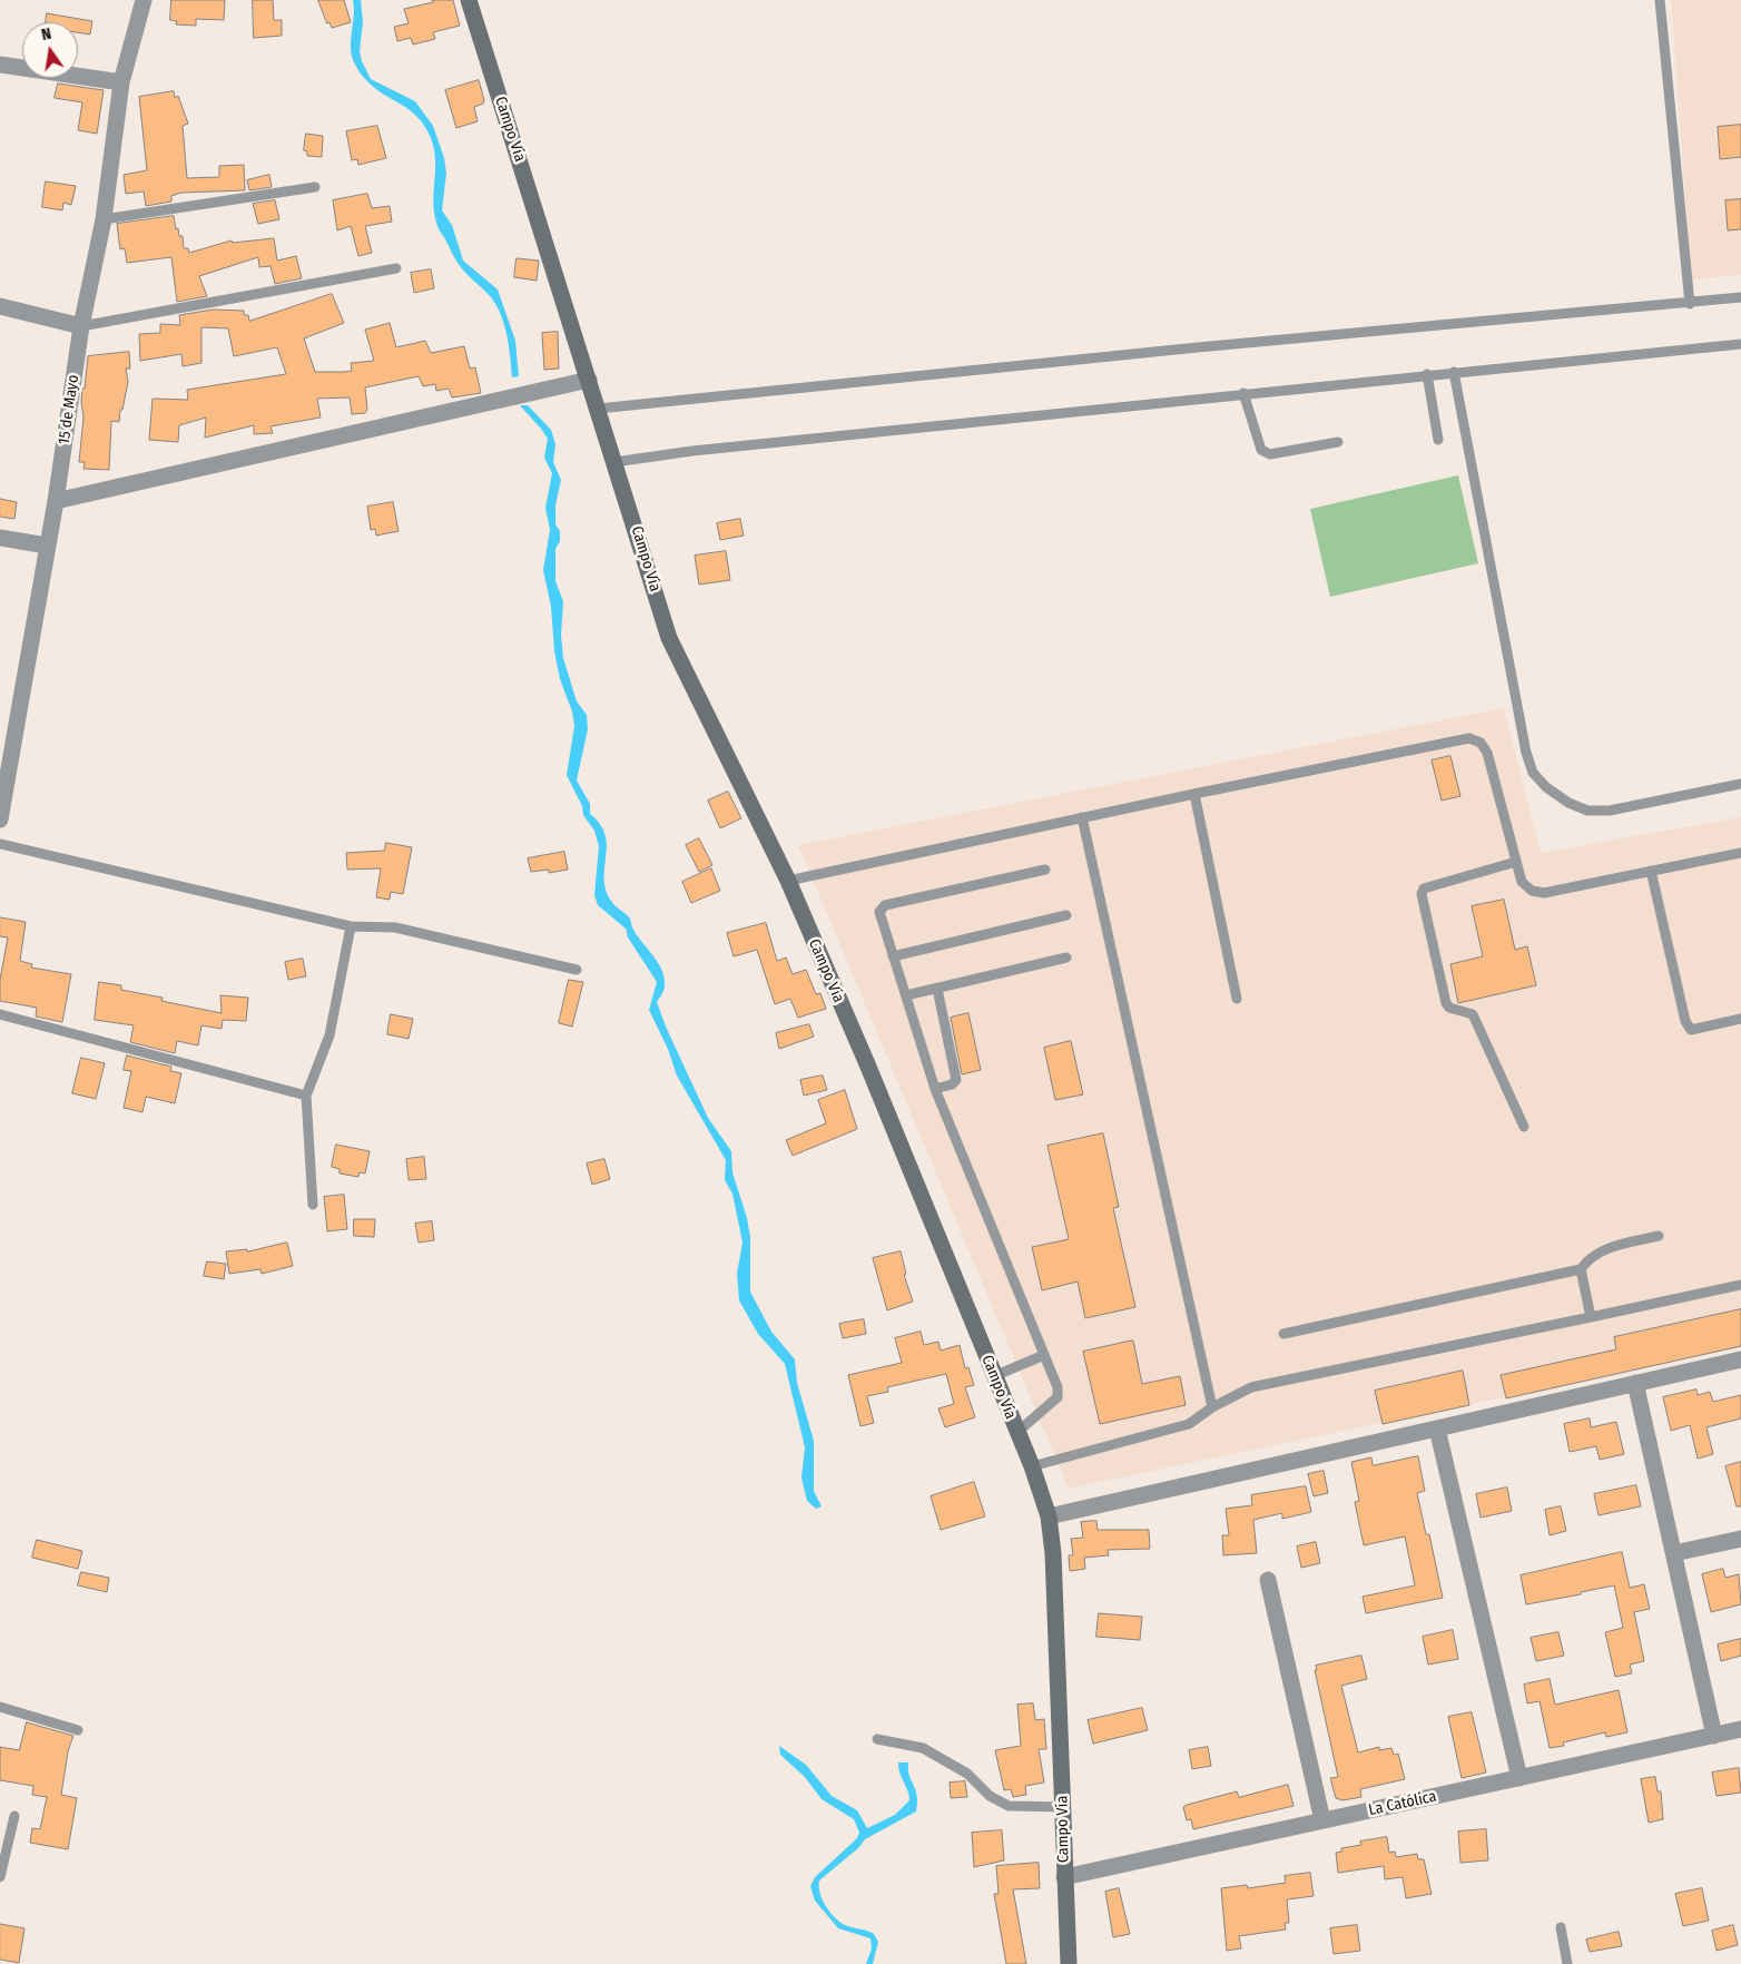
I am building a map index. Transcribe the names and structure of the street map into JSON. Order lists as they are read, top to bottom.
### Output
{
  "streets": {
    "street": ["Campo Vía", "15 de Mayo", "La Católica"]
  },
  "crossings": [
    ["Campo Vía", "La Católica"]
  ],
  "north": "top"
}
